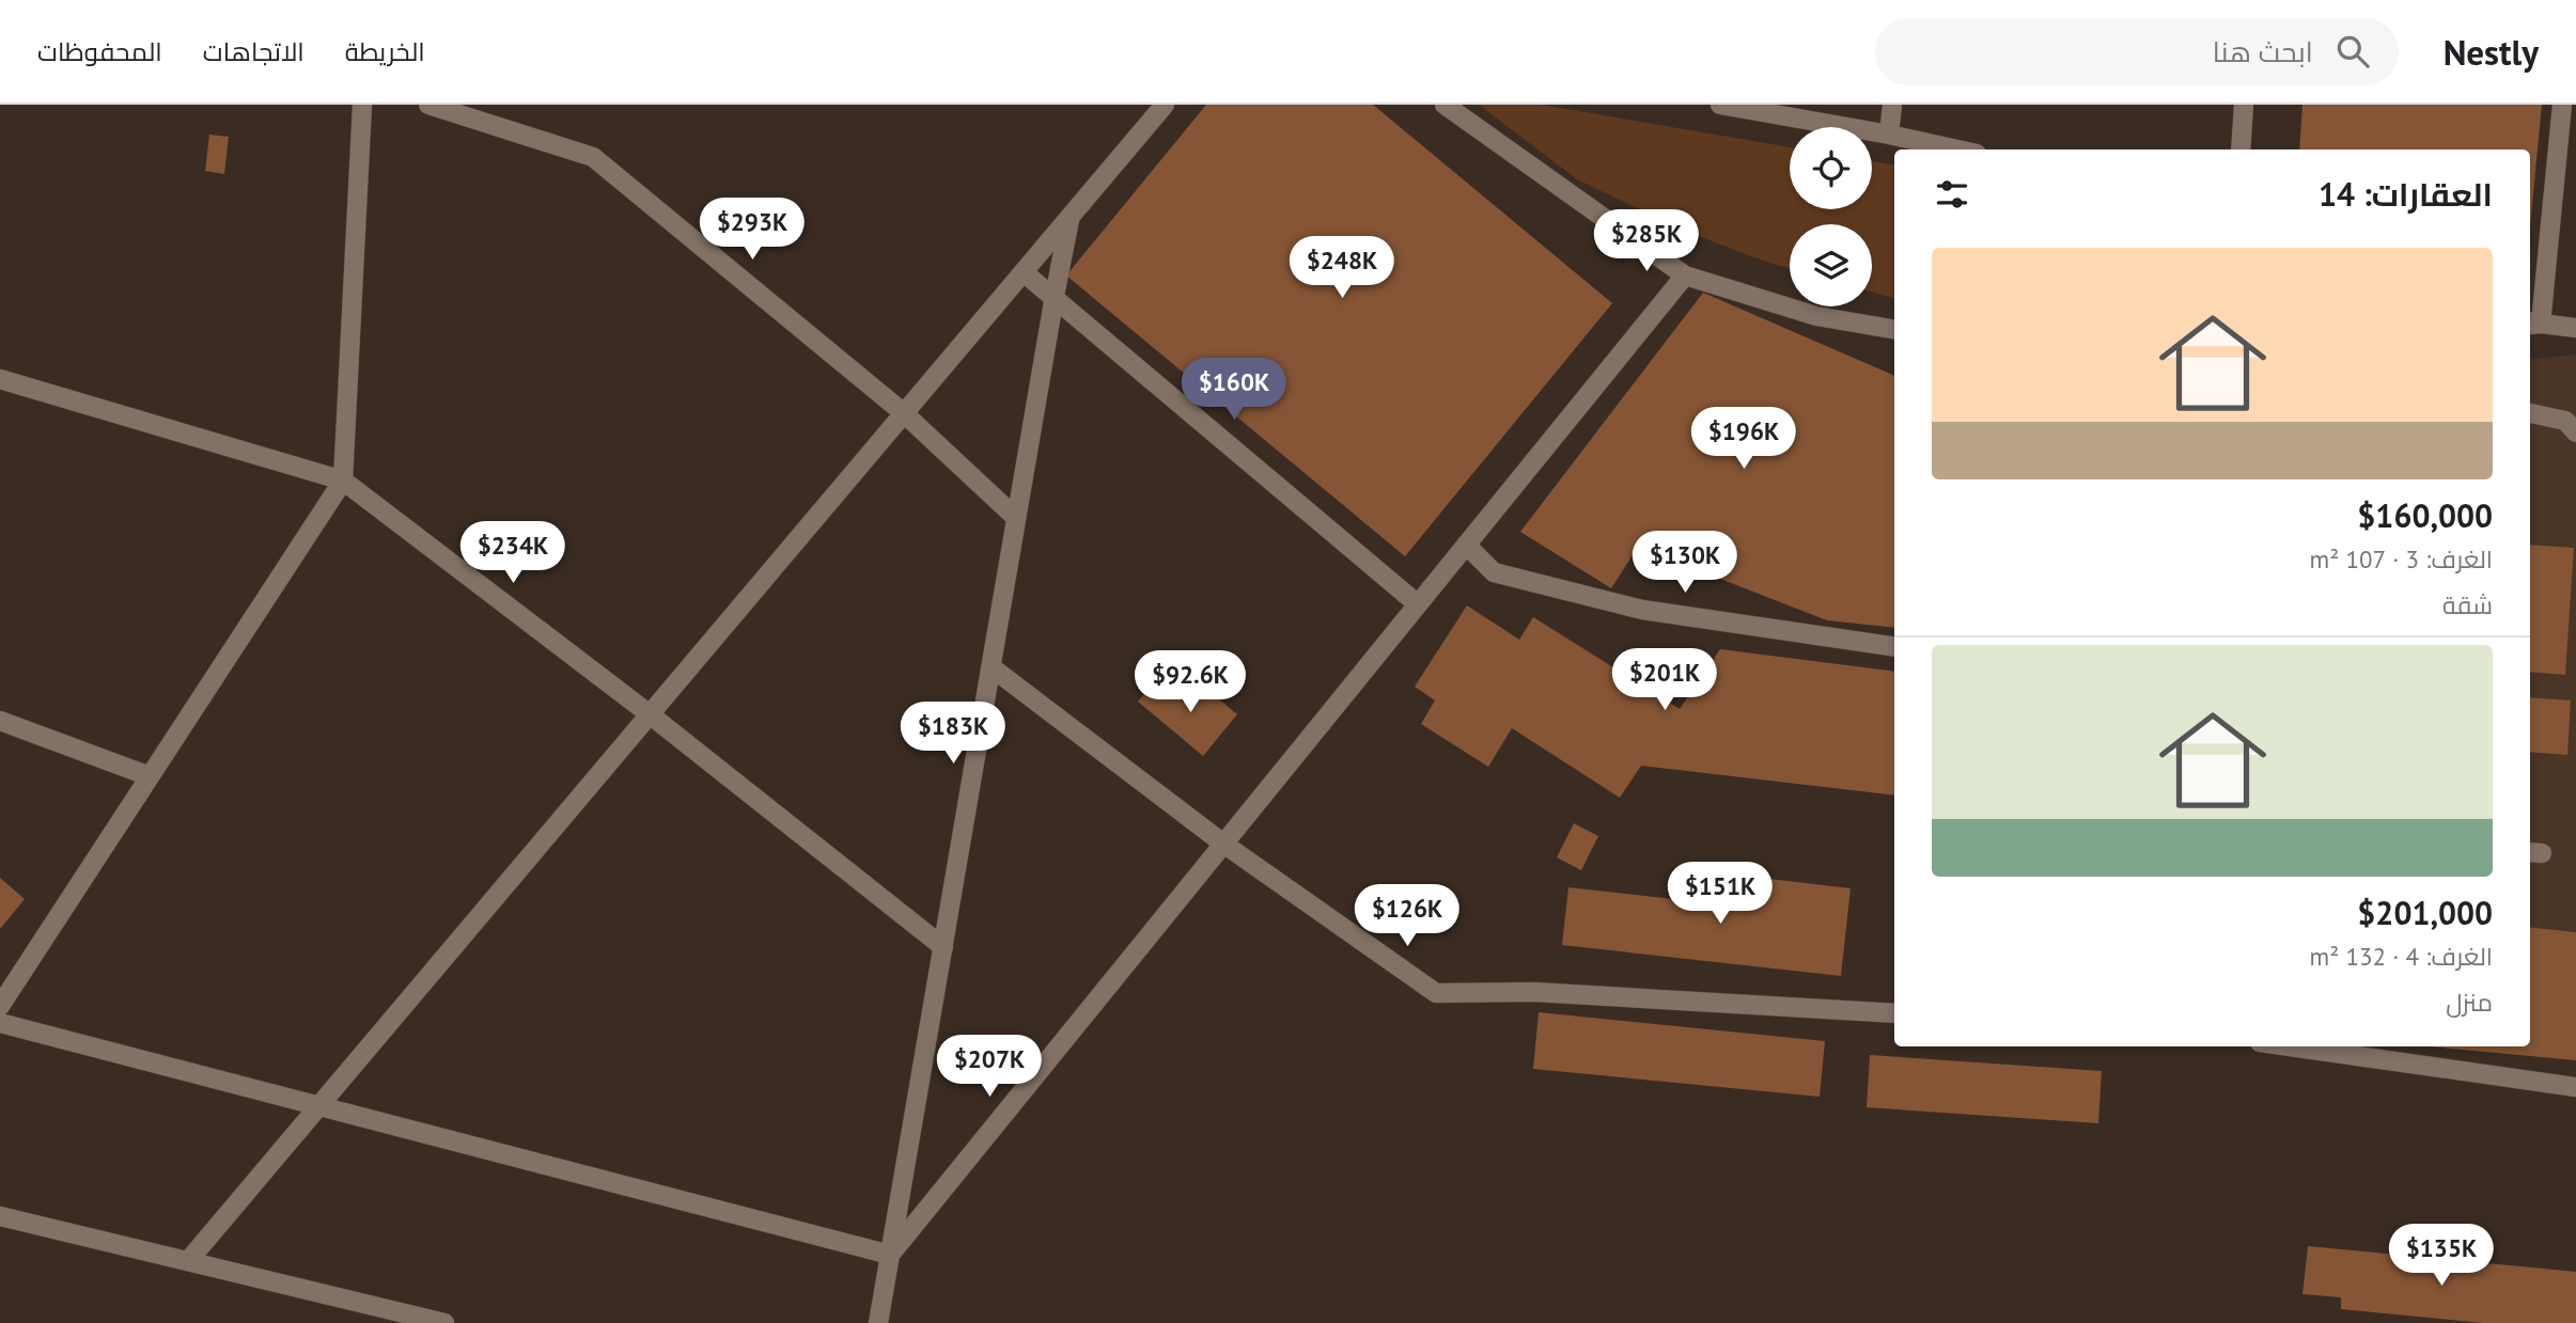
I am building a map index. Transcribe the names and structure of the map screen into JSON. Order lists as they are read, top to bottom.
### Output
{
  "page": {
    "header": "Nestly",
    "search": "ابحث هنا",
    "nav": ["الخريطة", "الاتجاهات", "المحفوظات"],
    "heading": "العقارات: 14",
    "price": [
      "$293K",
      "$285K",
      "$248K",
      "$160K",
      "$196K",
      "$234K",
      "$130K",
      "$201K",
      "$92.6K",
      "$183K",
      "$151K",
      "$126K",
      "$207K",
      "$135K"
    ],
    "list": [
      {
        "name": "$160,000",
        "note": "الغرف: 3 · 107 m² · شقة"
      },
      {
        "name": "$201,000",
        "note": "الغرف: 4 · 132 m² · منزل"
      }
    ]
  }
}
